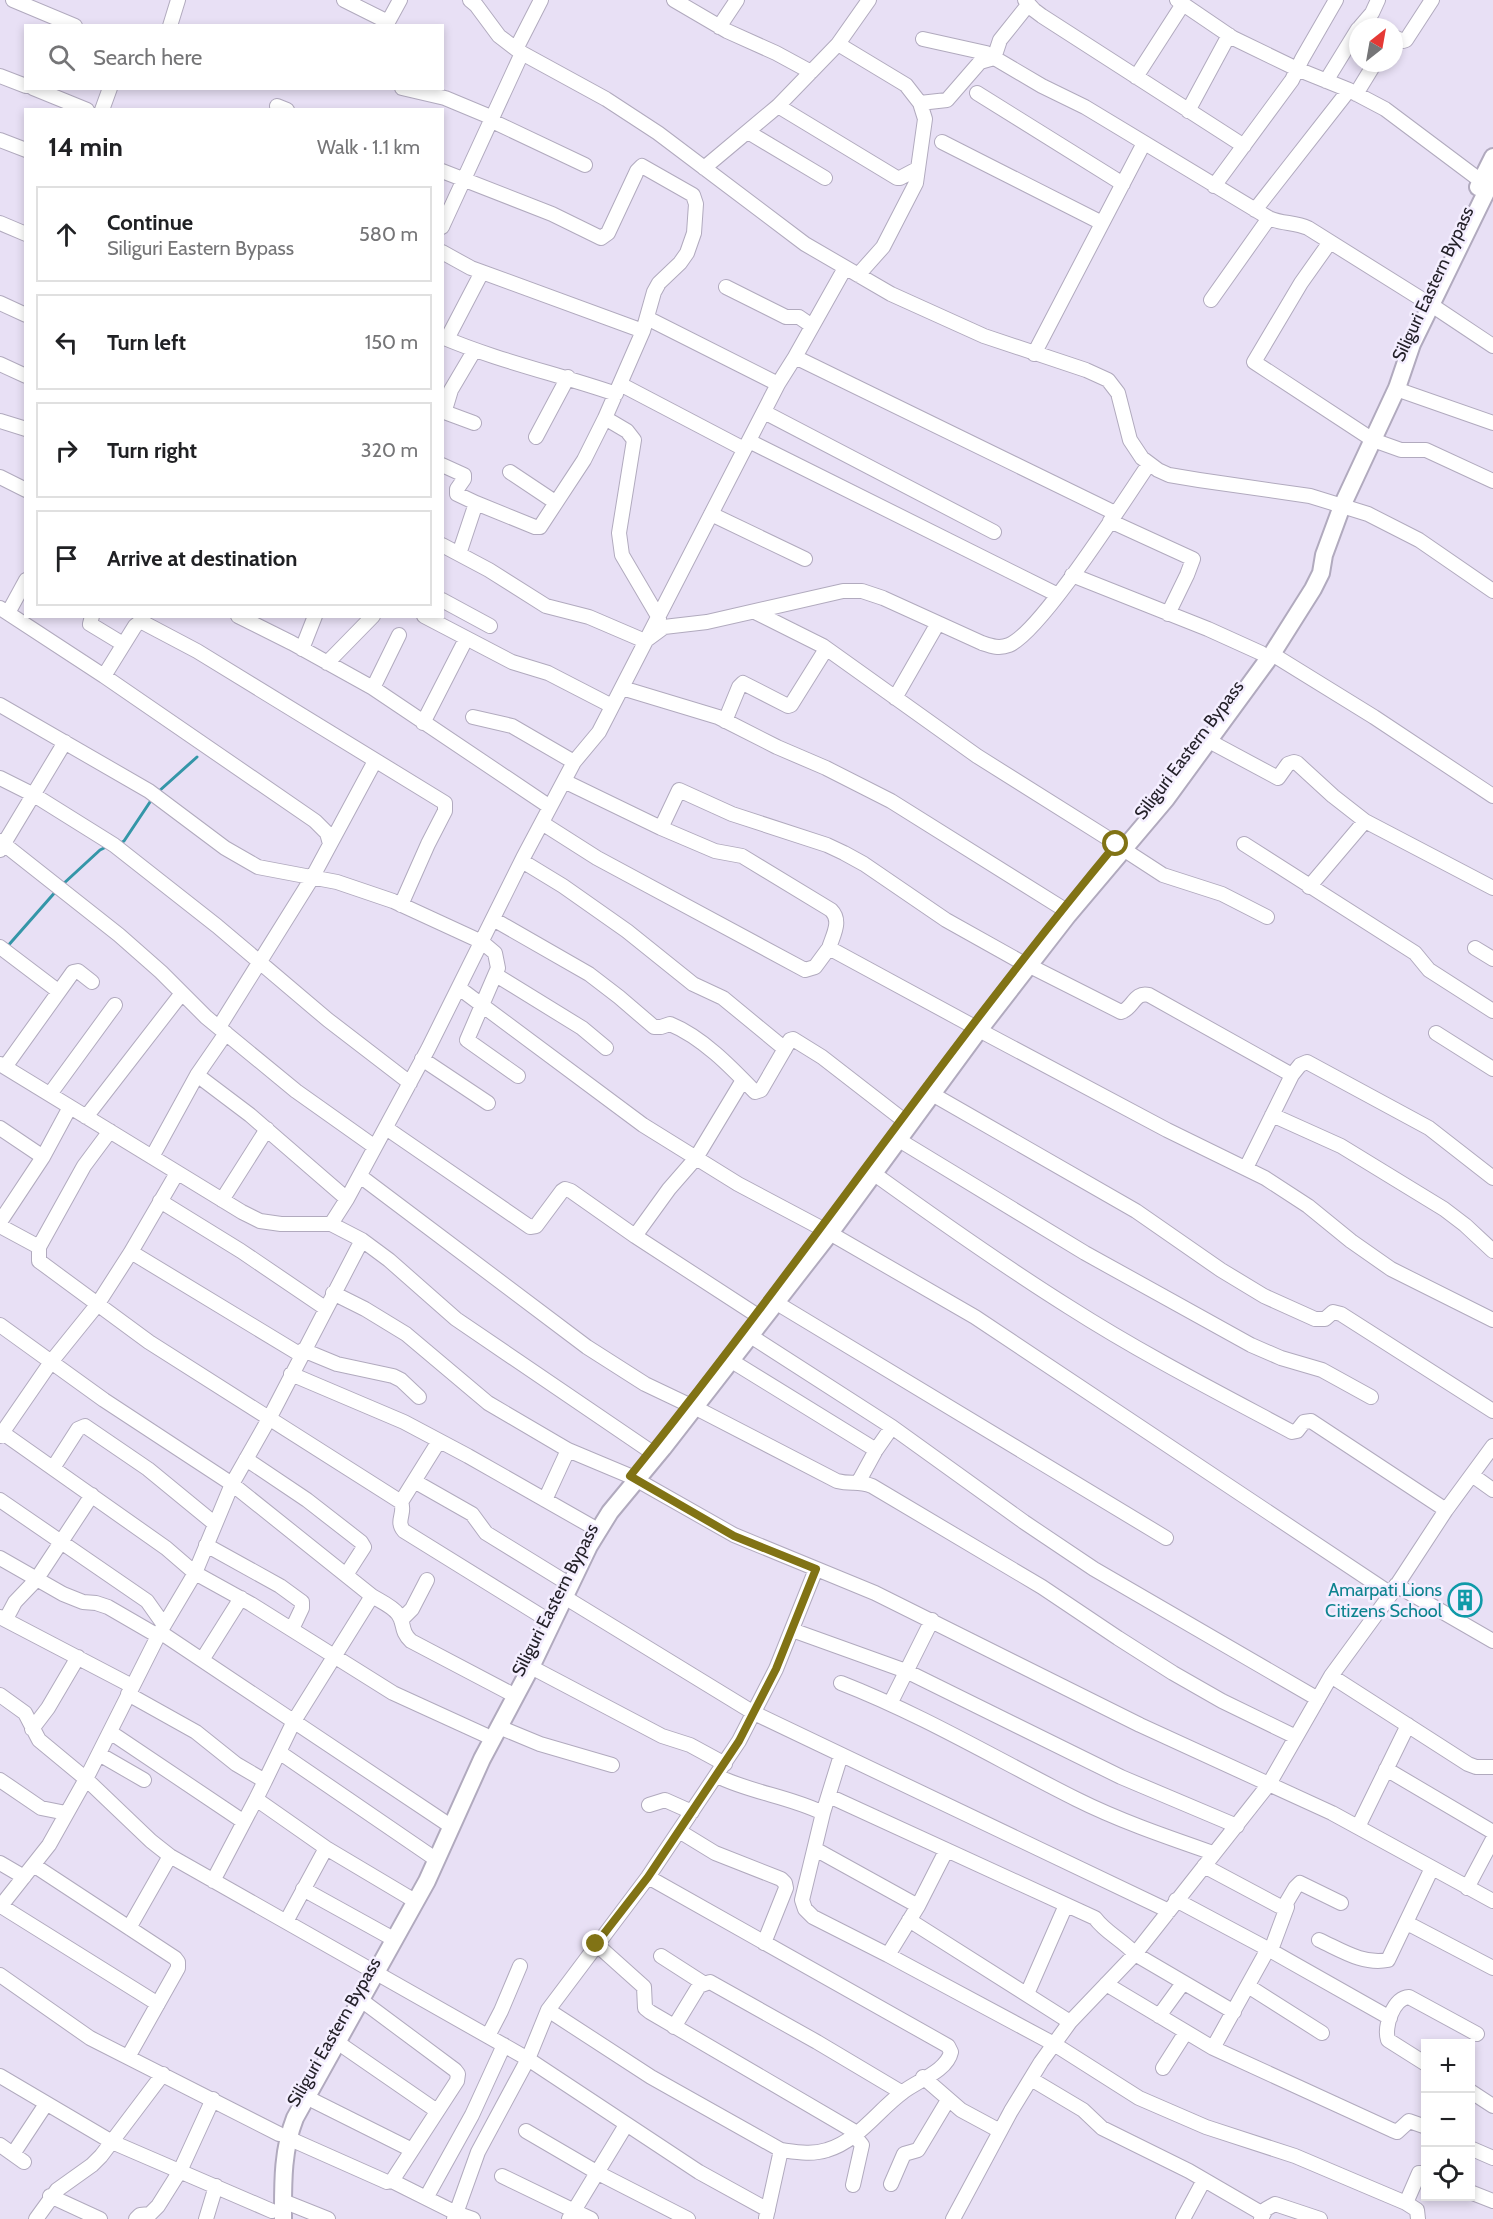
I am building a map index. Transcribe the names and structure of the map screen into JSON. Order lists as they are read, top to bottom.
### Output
{
  "streets": {
    "main road": ["Siliguri Eastern Bypass"]
  },
  "places": {
    "building": ["Amarpati Lions Citizens School"]
  },
  "north": "top right",
  "page": {
    "search": "Search here",
    "heading": ["14 min", "Walk · 1.1 km"],
    "list": [
      ["Continue", "Siliguri Eastern Bypass", "580 m"],
      ["Turn left", "150 m"],
      ["Turn right", "320 m"],
      "Arrive at destination"
    ],
    "map_buttons": ["+", "−"]
  }
}
